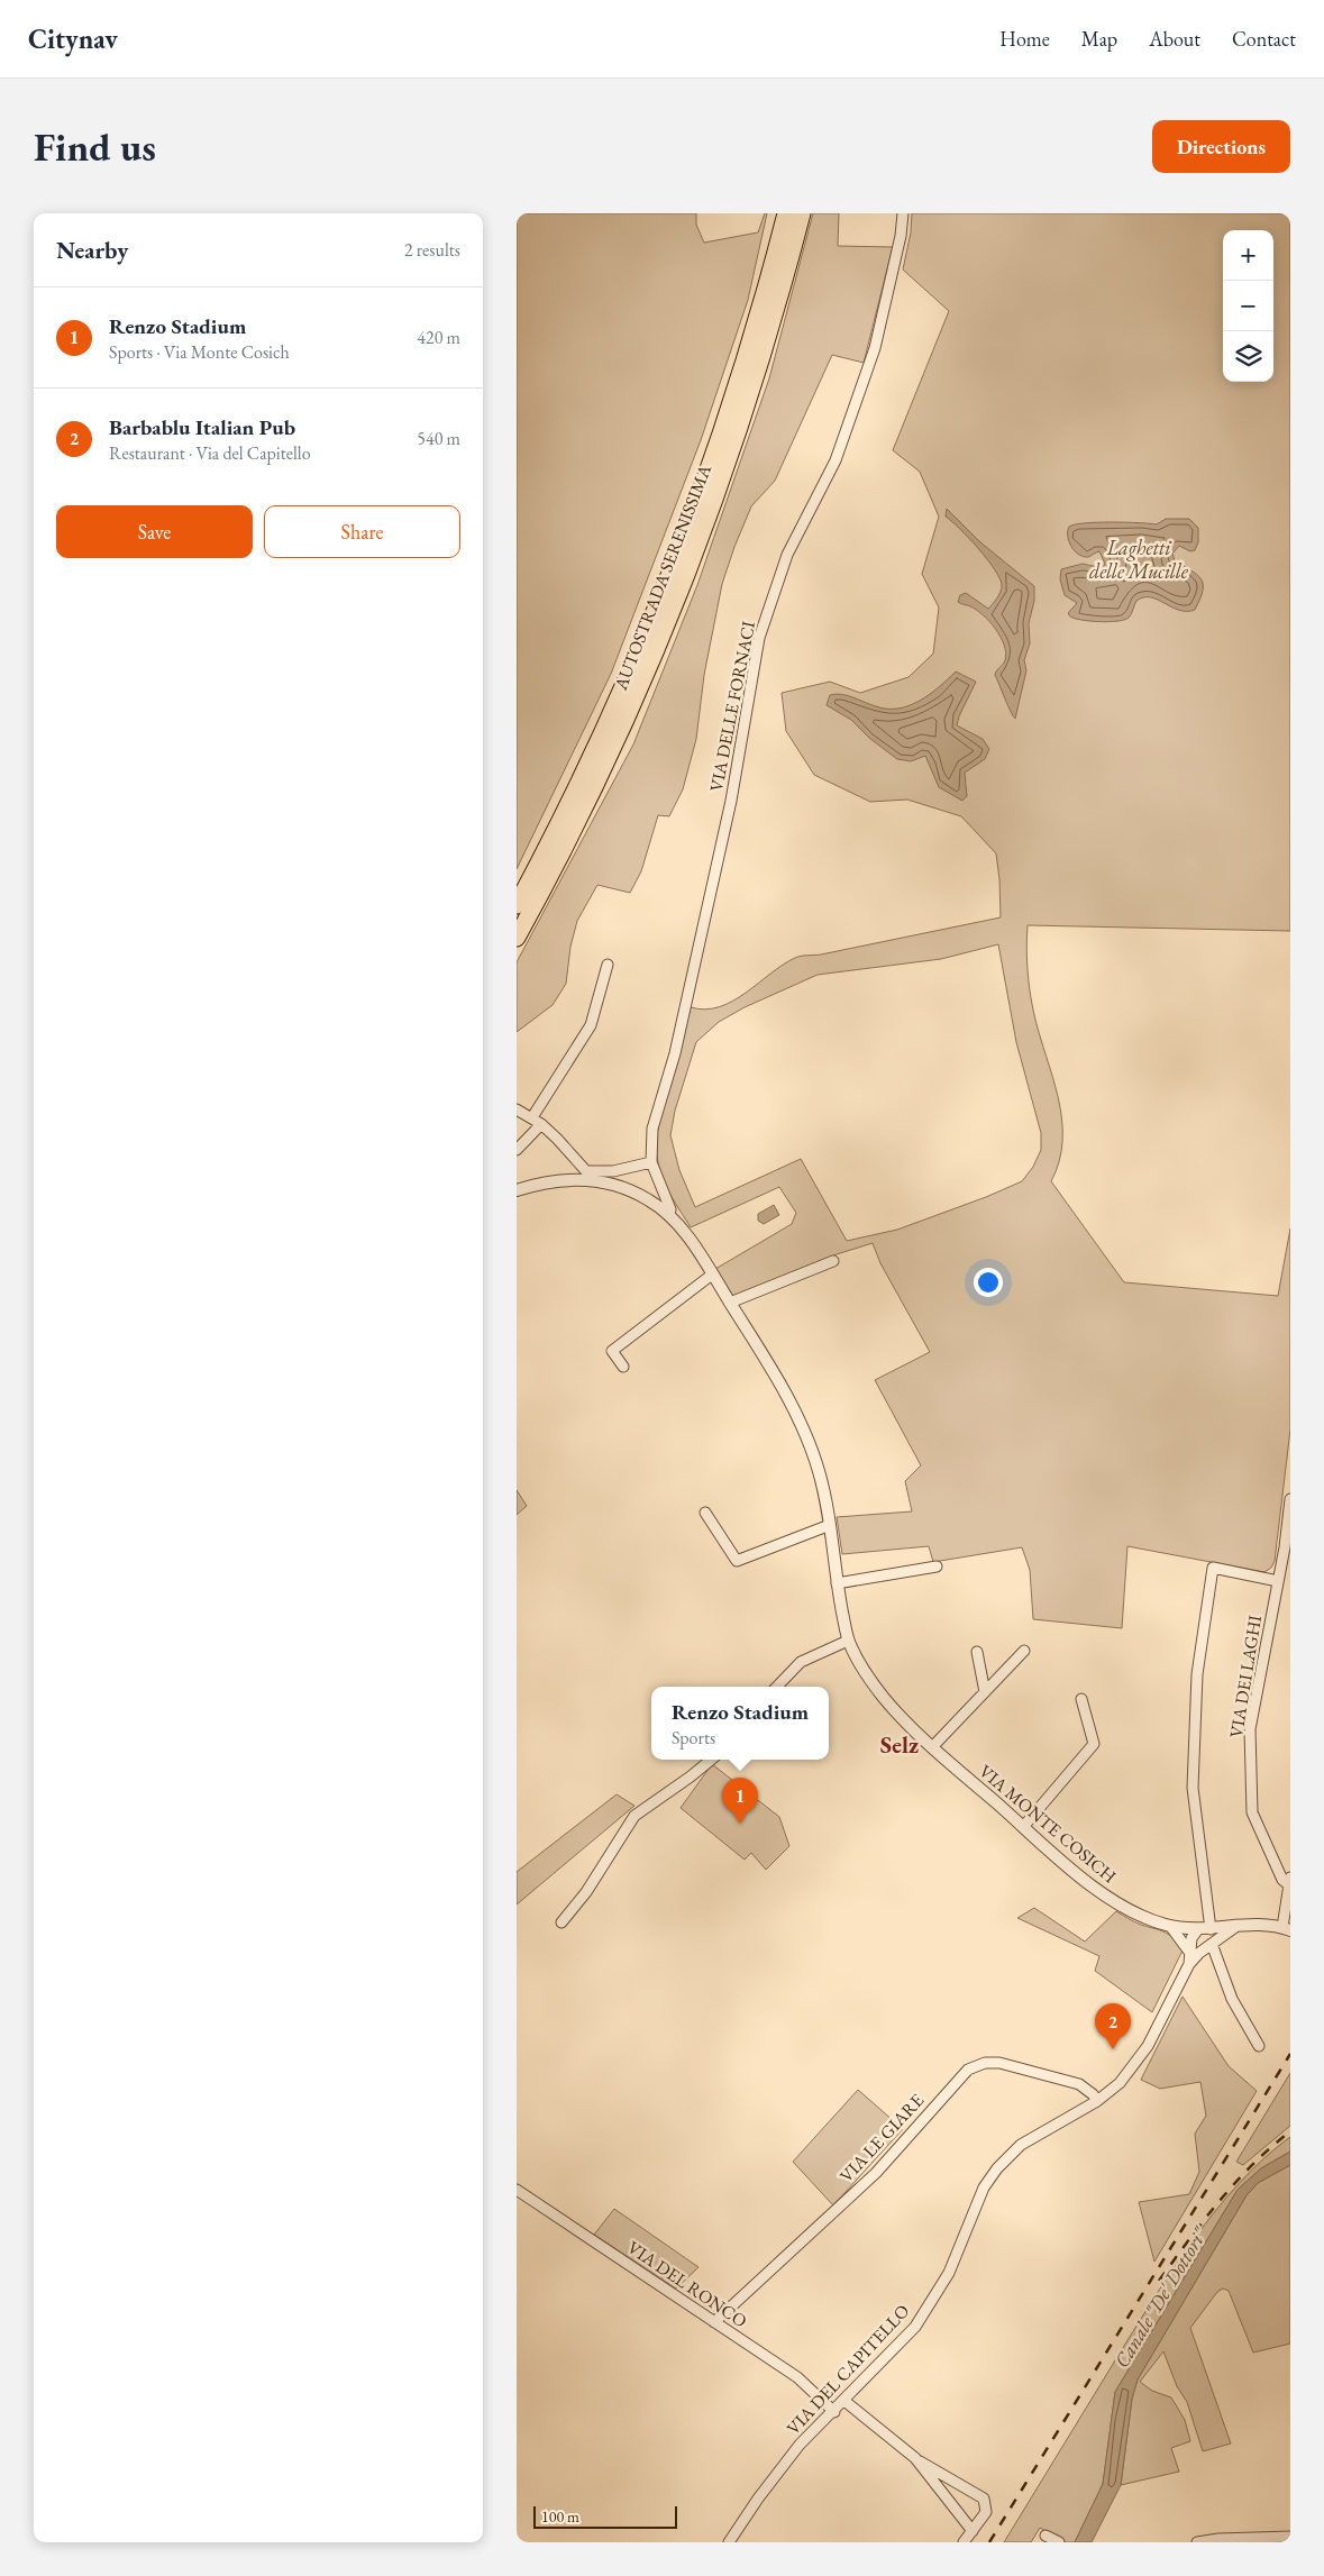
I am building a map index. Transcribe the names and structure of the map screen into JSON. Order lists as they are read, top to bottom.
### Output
{
  "streets": {
    "highway": ["AUTOSTRADA SERENISSIMA"],
    "street": [
      "VIA DELLE FORNACI",
      "VIA DEI LAGHI",
      "VIA MONTE COSICH",
      "VIA LE GIARE",
      "VIA DEL RONCO",
      "VIA DEL CAPITELLO"
    ]
  },
  "crossings": [
    ["VIA DELLE FORNACI", "VIA MONTE COSICH"],
    ["VIA MONTE COSICH", "VIA DEL CAPITELLO"],
    ["VIA LE GIARE", "VIA DEL RONCO"],
    ["VIA LE GIARE", "VIA DEL CAPITELLO"],
    ["VIA DEL RONCO", "VIA DEL CAPITELLO"]
  ],
  "districts": ["Selz"],
  "water": ["Laghetti delle Mucille", "Canale \"De' Dottori\""],
  "scale_bar": "100 m",
  "page": {
    "header": "Citynav",
    "nav": [
      "Home",
      "Map",
      "About",
      "Contact"
    ],
    "buttons": [
      "Directions",
      ["Save", "Share"]
    ],
    "title": "Find us",
    "heading": ["Nearby", "2 results"],
    "map_buttons": ["+", "−"],
    "list": [
      {
        "mark": "1",
        "name": "Renzo Stadium",
        "note": "Sports · Via Monte Cosich",
        "value": "420 m"
      },
      {
        "mark": "2",
        "name": "Barbablu Italian Pub",
        "note": "Restaurant · Via del Capitello",
        "value": "540 m"
      }
    ],
    "popup": ["Renzo Stadium", "Sports"],
    "pins": ["1", "2"],
    "scale": "100 m"
  }
}
